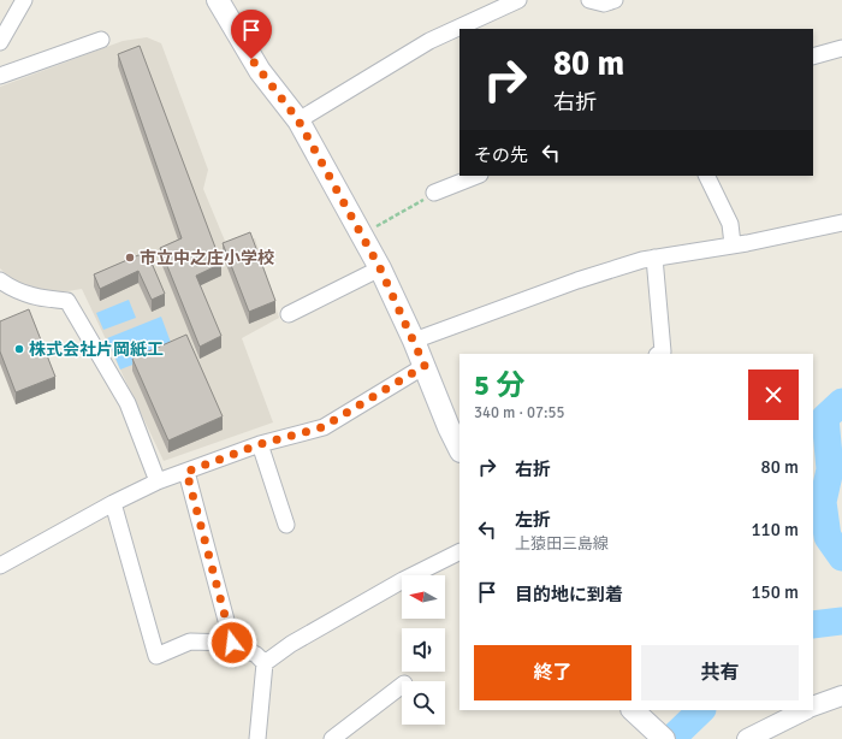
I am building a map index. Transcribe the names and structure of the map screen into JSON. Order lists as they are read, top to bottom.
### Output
{
  "places": ["市立中之庄小学校", "株式会社片岡紙工"],
  "north": "left",
  "page": {
    "turn": ["80 m", "右折"],
    "then": "その先",
    "heading": ["5 分", "340 m · 07:55"],
    "list": [
      {
        "name": "右折",
        "value": "80 m"
      },
      {
        "name": "左折",
        "note": "上猿田三島線",
        "value": "110 m"
      },
      {
        "name": "目的地に到着",
        "value": "150 m"
      }
    ],
    "buttons": ["終了", "共有"]
  }
}
